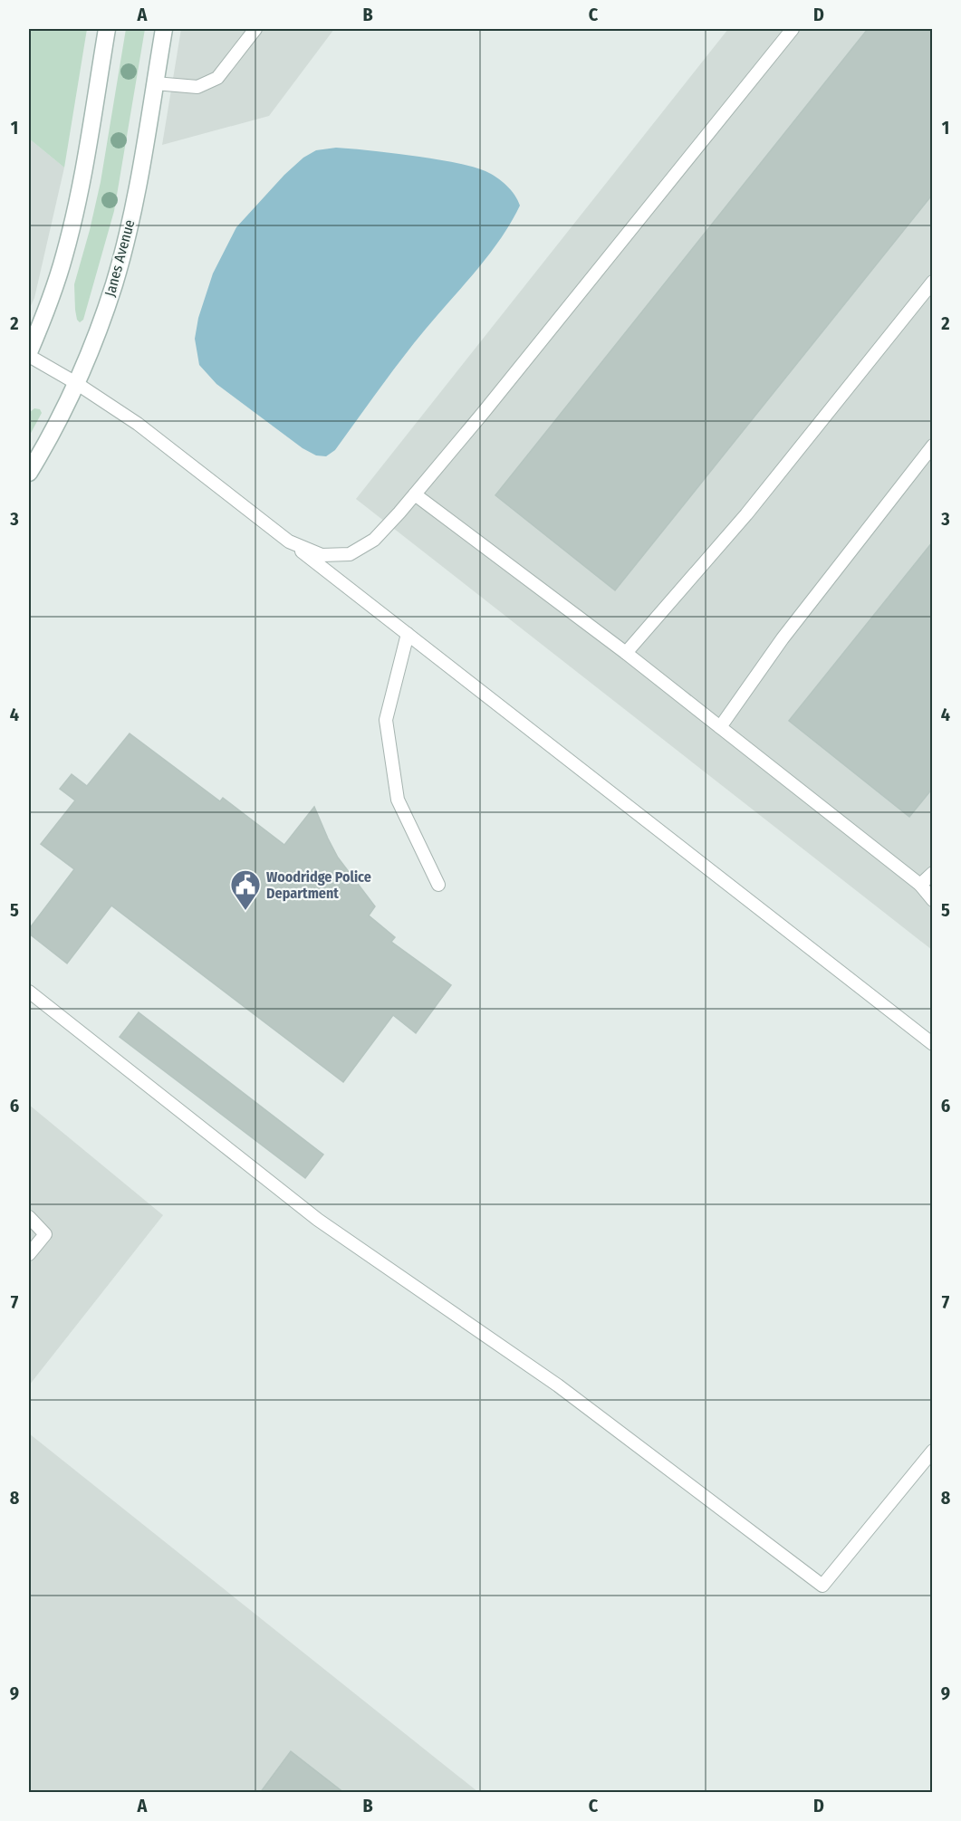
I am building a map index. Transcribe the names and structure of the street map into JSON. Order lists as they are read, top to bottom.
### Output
{
  "streets": {
    "street": ["Janes Avenue"]
  },
  "places": {
    "public building": ["Woodridge Police Department"]
  },
  "grid": {
    "columns": [
      "A",
      "B",
      "C",
      "D"
    ],
    "rows": [
      "1",
      "2",
      "3",
      "4",
      "5",
      "6",
      "7",
      "8",
      "9"
    ]
  }
}
